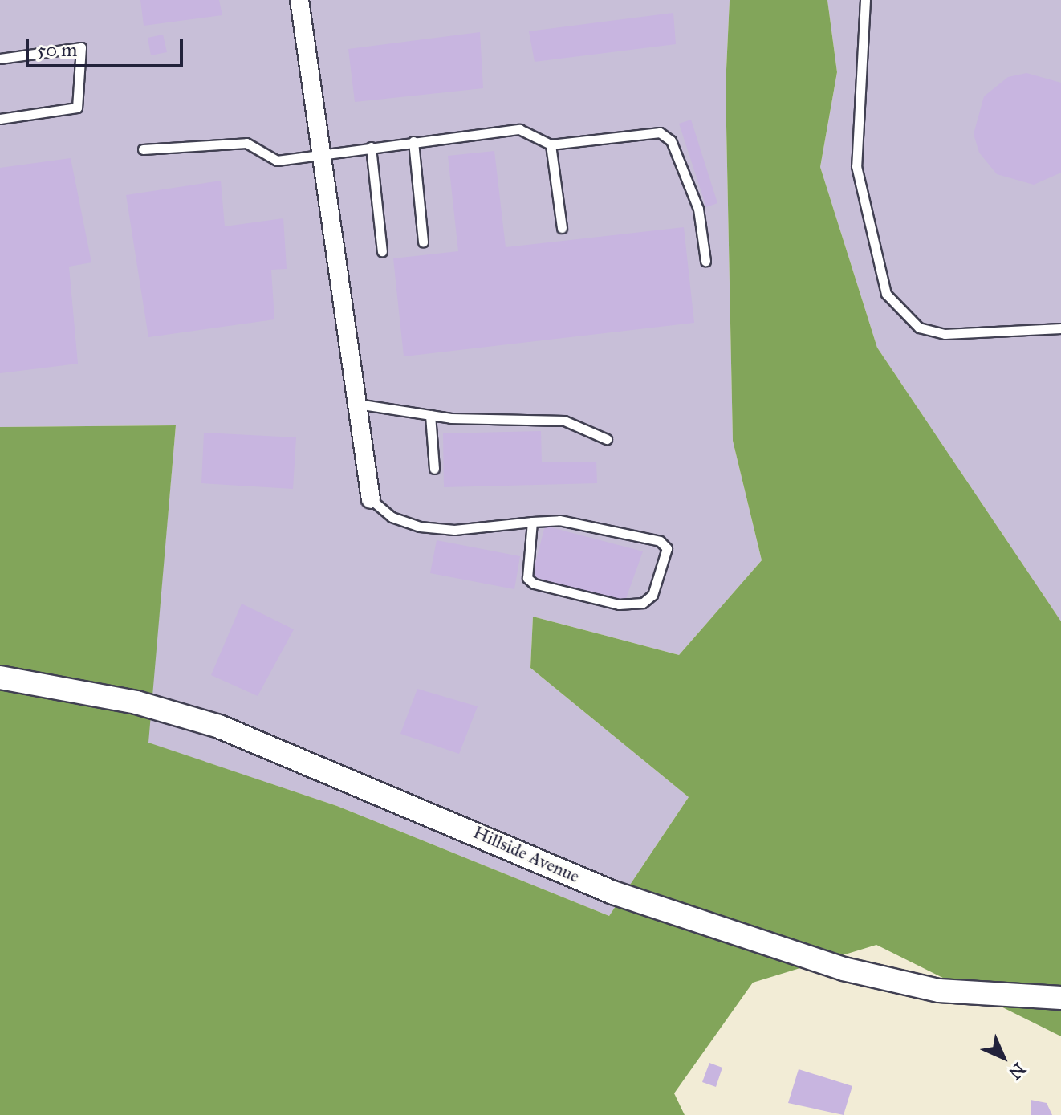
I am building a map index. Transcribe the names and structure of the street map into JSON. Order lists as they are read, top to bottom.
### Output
{
  "streets": {
    "street": ["Hillside Avenue"]
  },
  "scale_bar": "50 m",
  "north": "bottom right"
}
